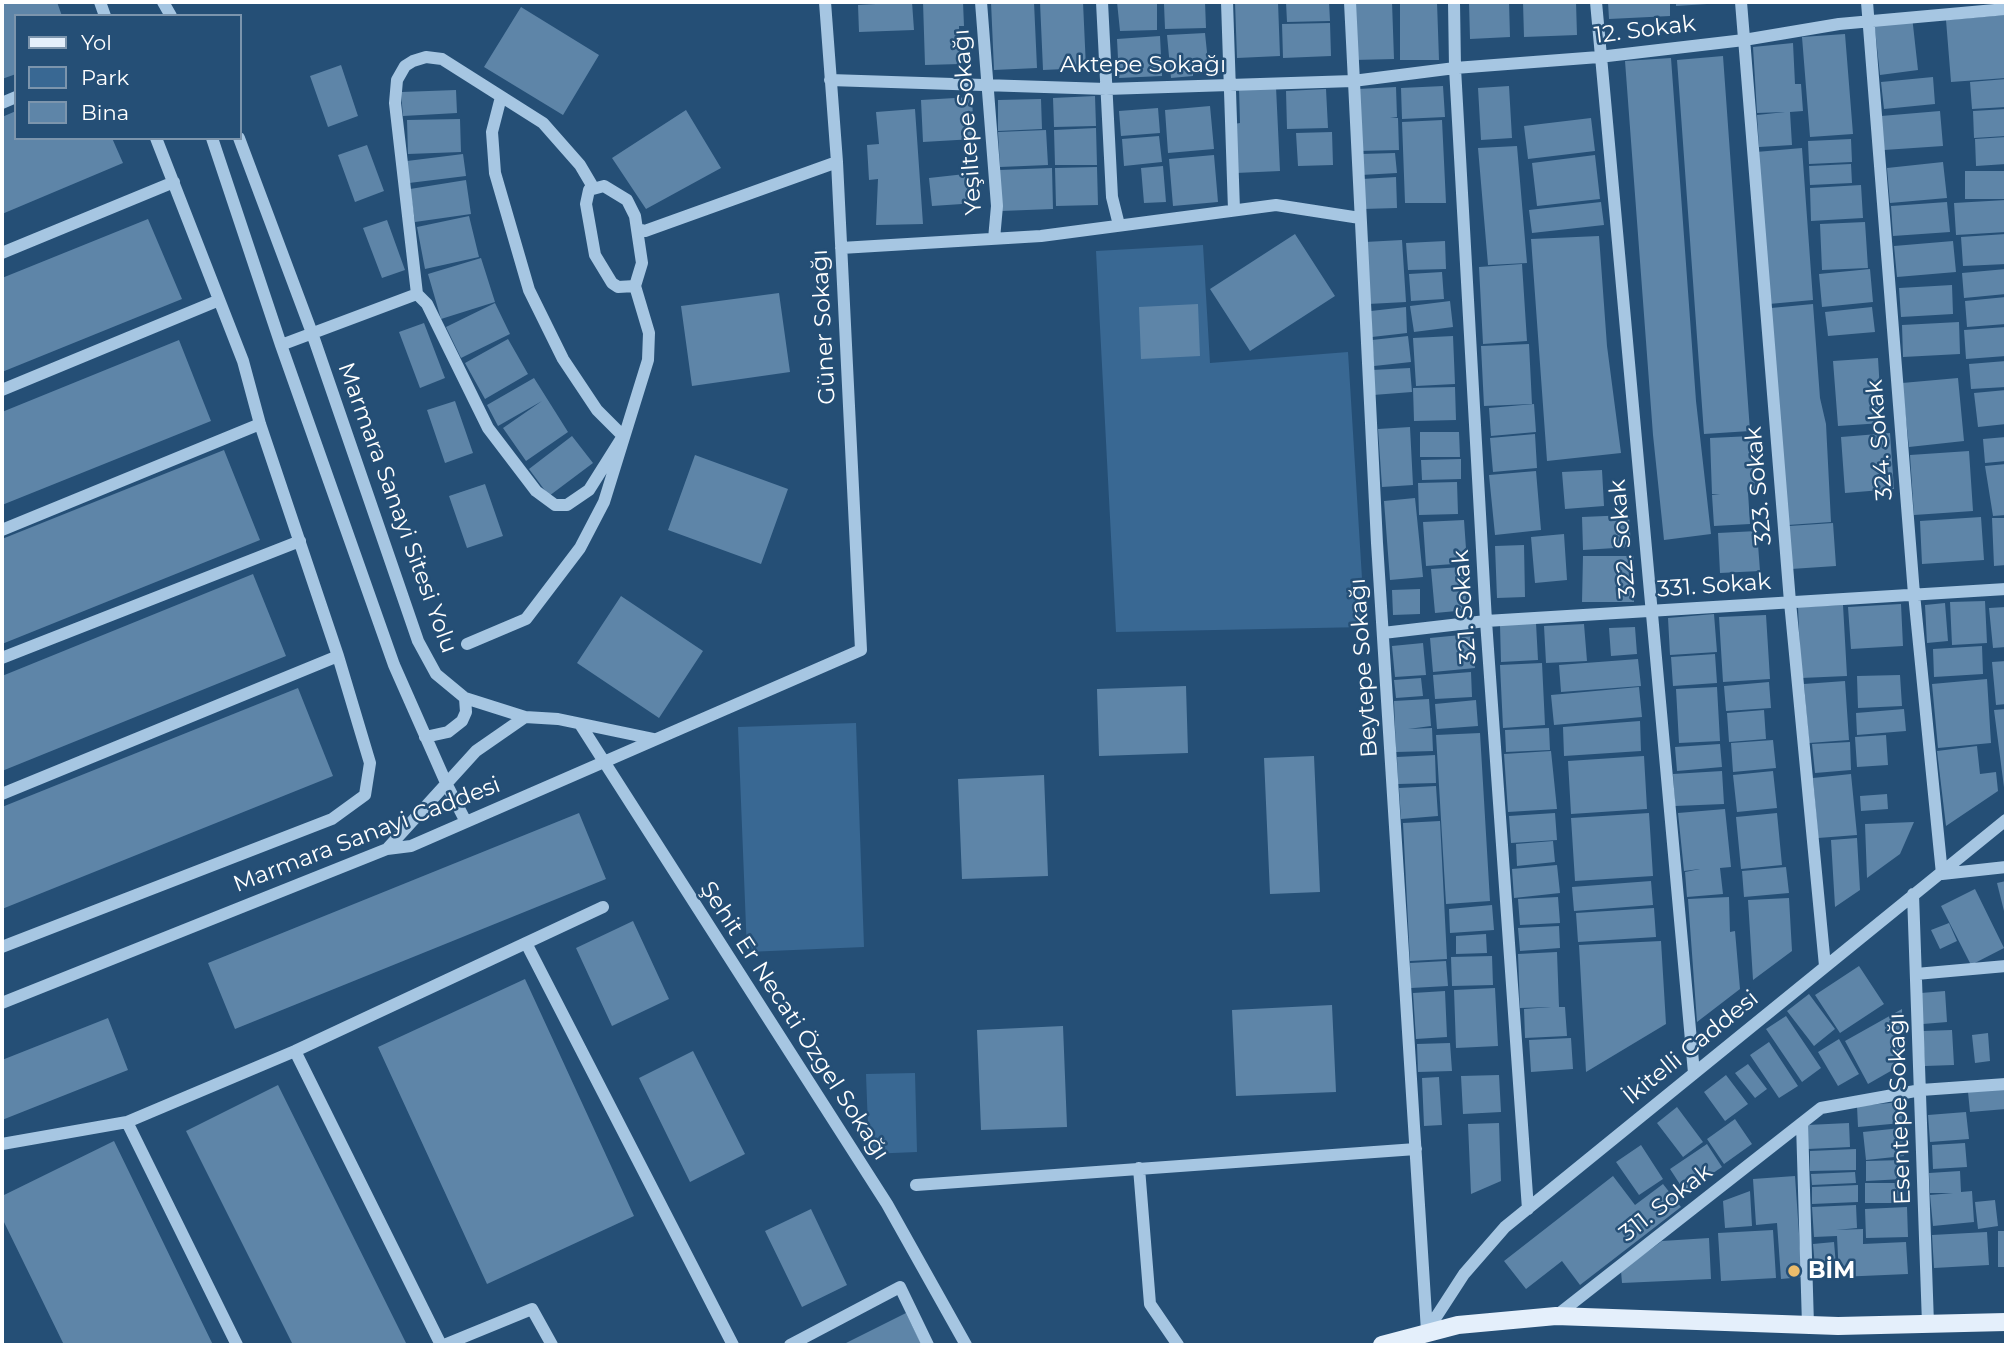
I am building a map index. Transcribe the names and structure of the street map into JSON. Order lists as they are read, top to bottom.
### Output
{
  "streets": {
    "street": [
      "12. Sokak",
      "Aktepe Sokağı",
      "Yeşiltepe Sokağı",
      "Güner Sokağı",
      "324. Sokak",
      "323. Sokak",
      "Marmara Sanayi Sitesi Yolu",
      "322. Sokak",
      "331. Sokak",
      "321. Sokak",
      "Beytepe Sokağı",
      "Marmara Sanayi Caddesi",
      "Şehit Er Necati Özgel Sokağı",
      "İkitelli Caddesi",
      "Esentepe Sokağı",
      "311. Sokak"
    ]
  },
  "crossings": [
    ["12. Sokak", "Aktepe Sokağı"],
    ["12. Sokak", "324. Sokak"],
    ["12. Sokak", "323. Sokak"],
    ["12. Sokak", "322. Sokak"],
    ["12. Sokak", "321. Sokak"],
    ["Aktepe Sokağı", "Yeşiltepe Sokağı"],
    ["Aktepe Sokağı", "Güner Sokağı"],
    ["Aktepe Sokağı", "321. Sokak"],
    ["Aktepe Sokağı", "Beytepe Sokağı"],
    ["Güner Sokağı", "Marmara Sanayi Caddesi"],
    ["324. Sokak", "331. Sokak"],
    ["324. Sokak", "İkitelli Caddesi"],
    ["323. Sokak", "331. Sokak"],
    ["323. Sokak", "İkitelli Caddesi"],
    ["Marmara Sanayi Sitesi Yolu", "Marmara Sanayi Caddesi"],
    ["Marmara Sanayi Sitesi Yolu", "Şehit Er Necati Özgel Sokağı"],
    ["322. Sokak", "331. Sokak"],
    ["322. Sokak", "İkitelli Caddesi"],
    ["331. Sokak", "321. Sokak"],
    ["331. Sokak", "Beytepe Sokağı"],
    ["321. Sokak", "İkitelli Caddesi"],
    ["Beytepe Sokağı", "İkitelli Caddesi"],
    ["Marmara Sanayi Caddesi", "Şehit Er Necati Özgel Sokağı"],
    ["İkitelli Caddesi", "Esentepe Sokağı"],
    ["Esentepe Sokağı", "311. Sokak"]
  ],
  "places": ["BİM"],
  "legend": ["Yol", "Park", "Bina"]
}
